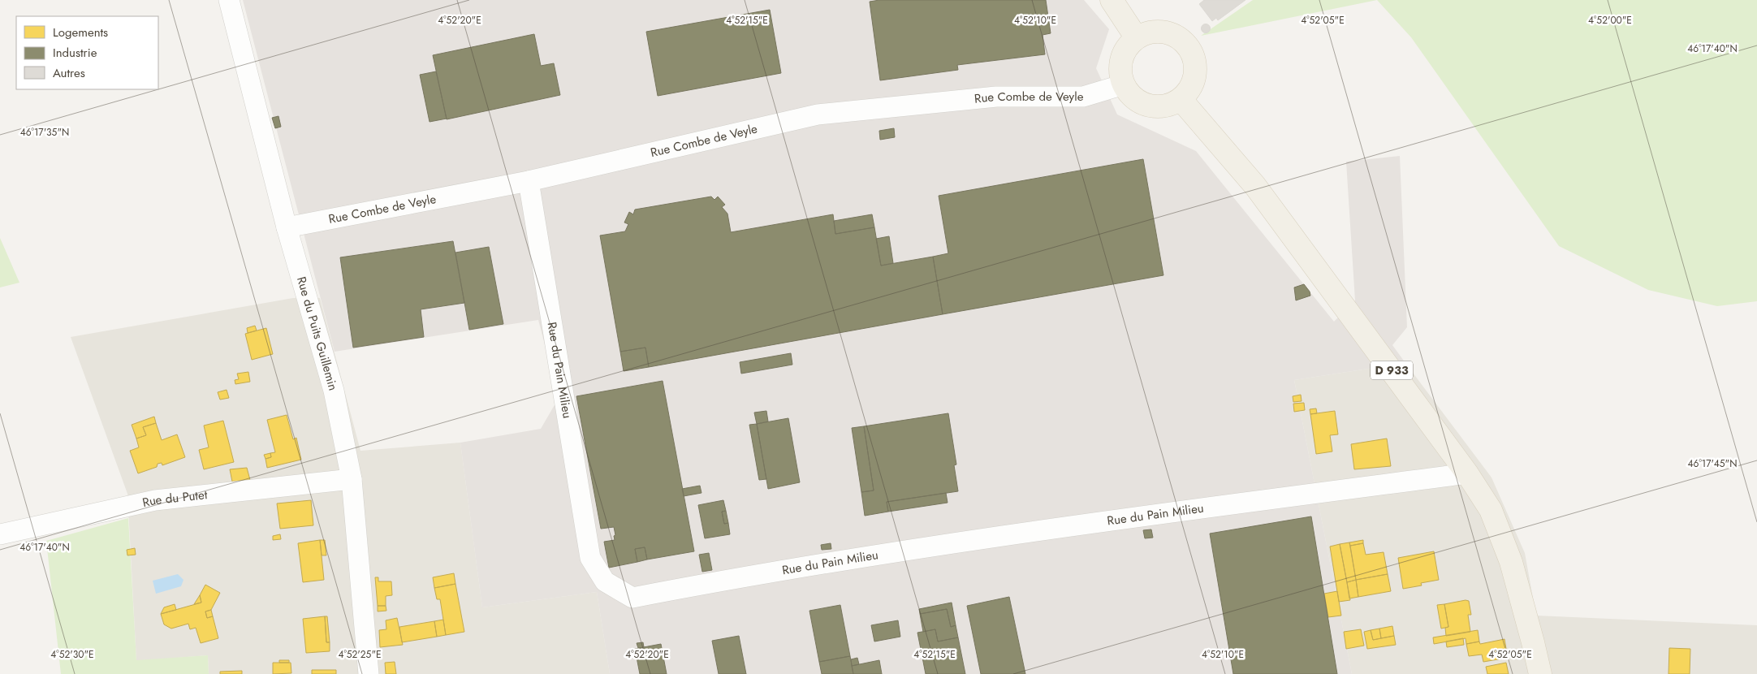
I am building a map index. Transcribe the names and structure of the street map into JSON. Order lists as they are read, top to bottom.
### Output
{
  "streets": {
    "main road": ["D 933"],
    "street": [
      "Rue Combe de Veyle",
      "Rue du Puits Guillemin",
      "Rue du Pain Milieu",
      "Rue du Putet"
    ]
  },
  "crossings": [
    ["Rue Combe de Veyle", "Rue du Puits Guillemin"],
    ["Rue Combe de Veyle", "D 933"],
    ["Rue Combe de Veyle", "Rue du Pain Milieu"],
    ["Rue du Puits Guillemin", "Rue du Putet"],
    ["D 933", "Rue du Pain Milieu"]
  ],
  "legend": ["Logements", "Industrie", "Autres"],
  "coordinates": [
    "4°52'20\"E",
    "4°52'15\"E",
    "4°52'10\"E",
    "4°52'05\"E",
    "4°52'00\"E",
    "46°17'40\"N",
    "46°17'35\"N",
    "46°17'45\"N",
    "4°52'30\"E",
    "4°52'25\"E"
  ]
}
